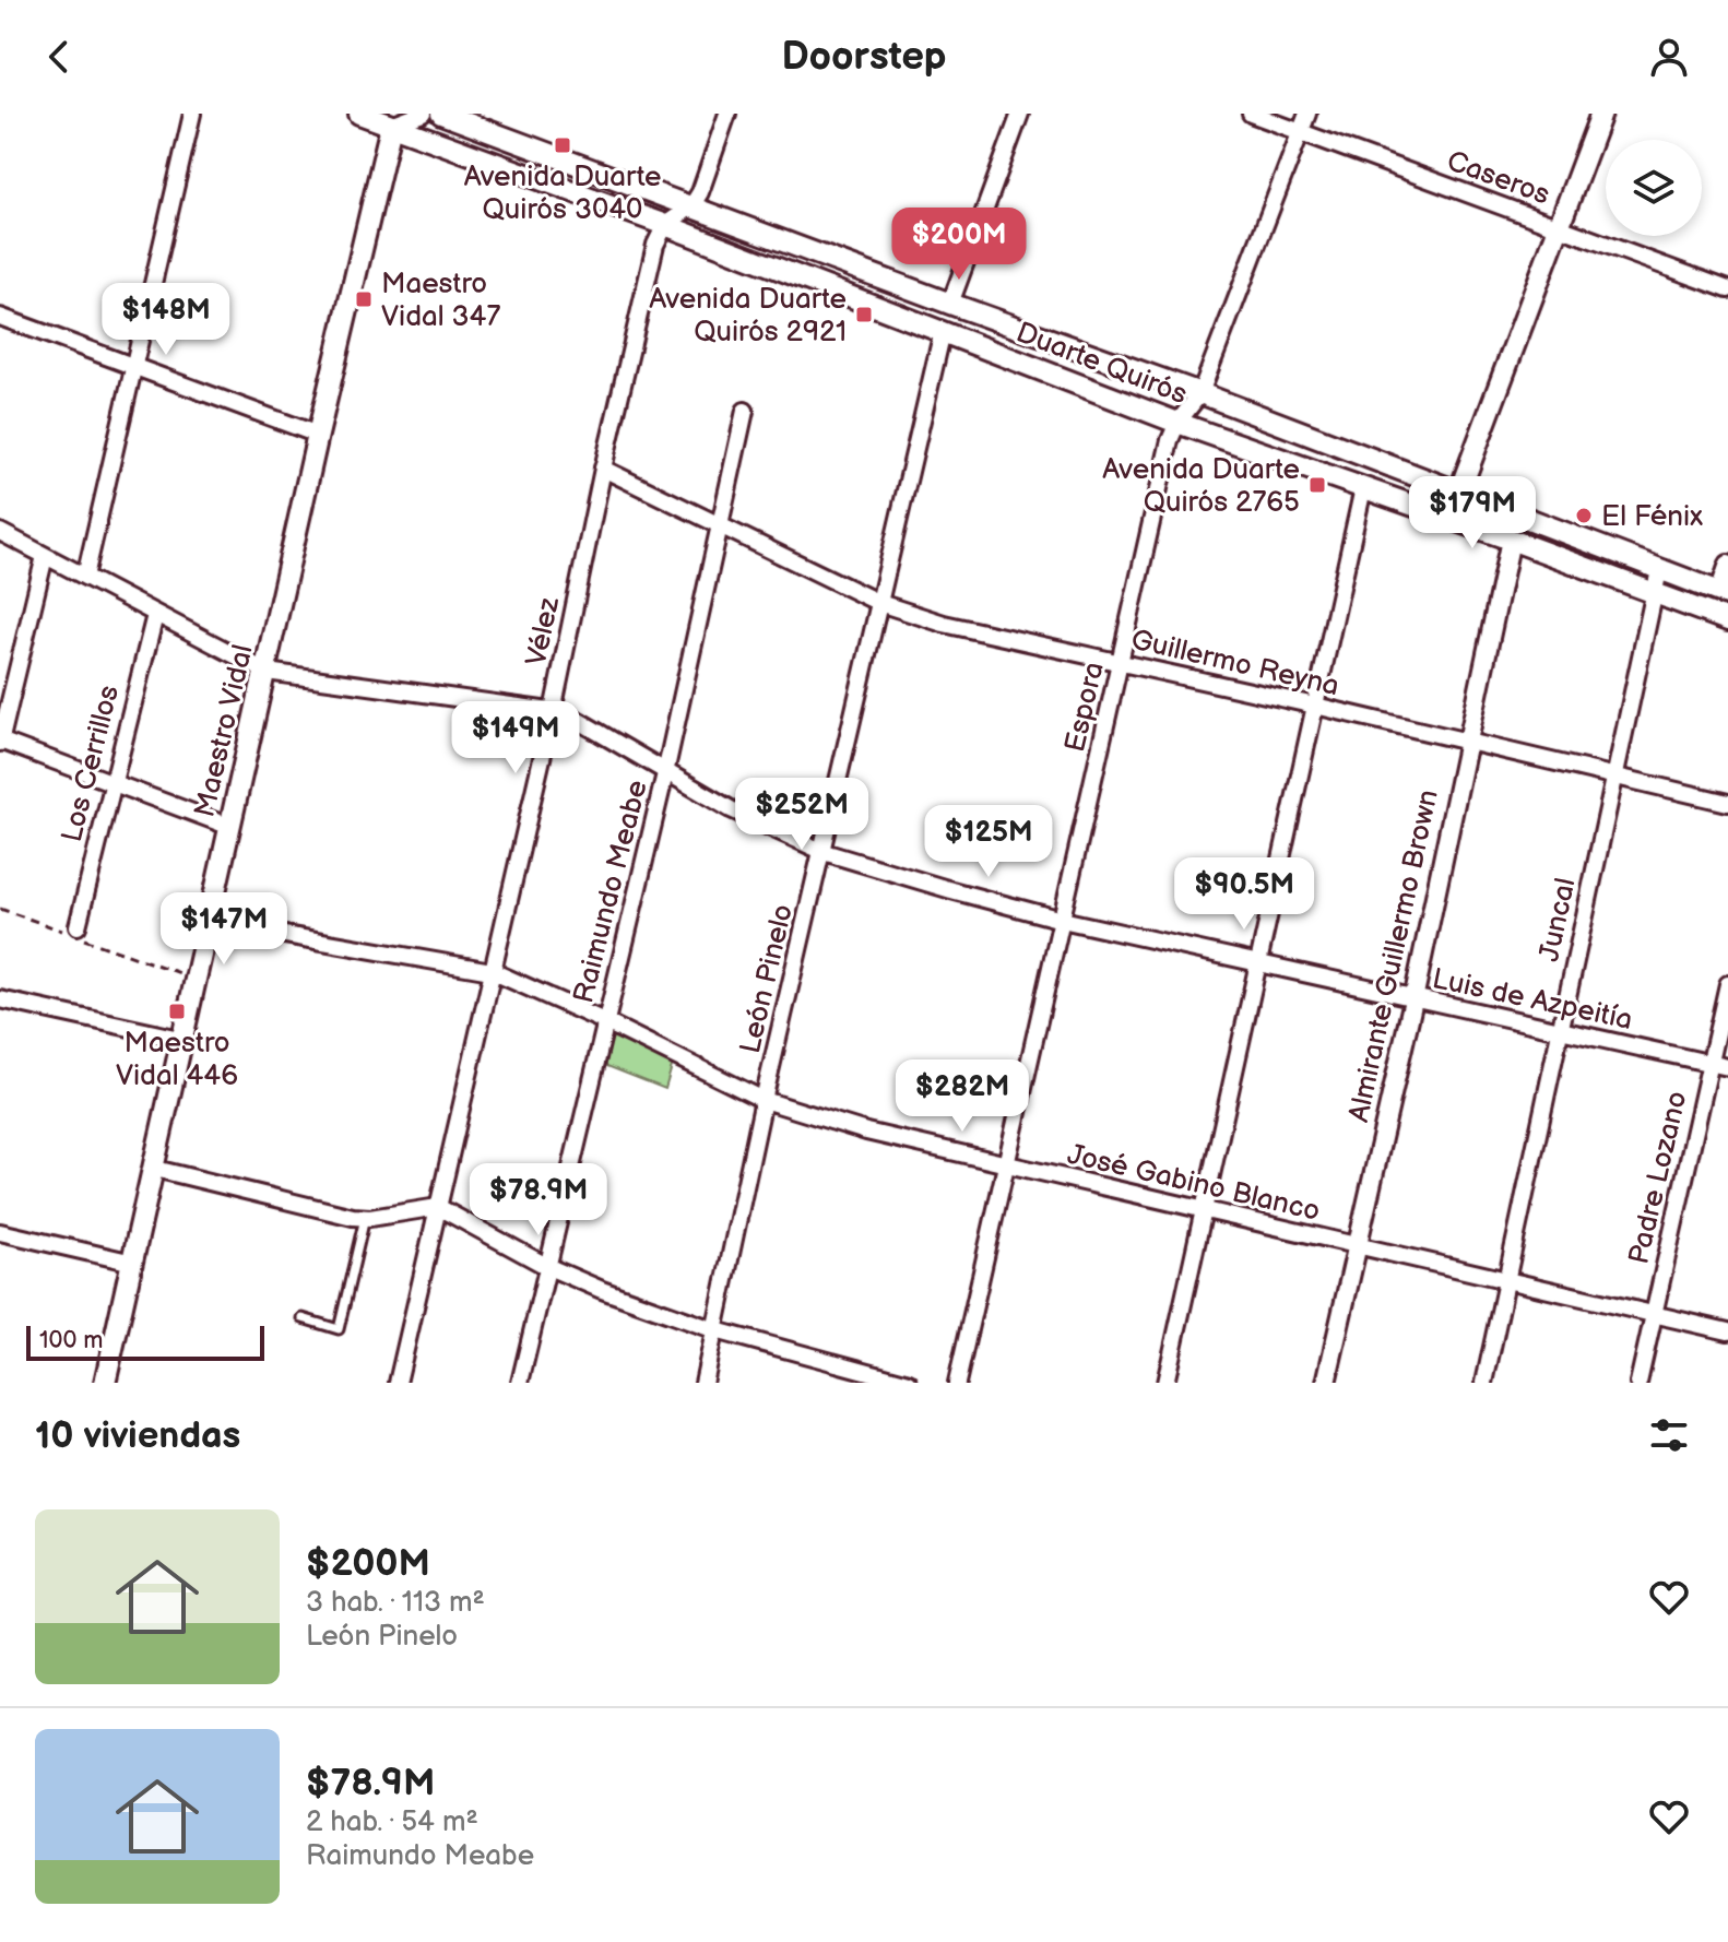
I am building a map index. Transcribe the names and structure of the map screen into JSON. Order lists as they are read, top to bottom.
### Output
{
  "streets": {
    "main road": ["Duarte Quirós", "Maestro Vidal"],
    "street": [
      "Caseros",
      "Vélez",
      "Guillermo Reyna",
      "Espora",
      "Los Cerrillos",
      "Raimundo Meabe",
      "Juncal",
      "Almirante Guillermo Brown",
      "León Pinelo",
      "Luis de Azpeitía",
      "Padre Lozano",
      "José Gabino Blanco"
    ]
  },
  "crossings": [
    ["Caseros", "Espora"],
    ["Duarte Quirós", "Vélez"],
    ["Duarte Quirós", "Espora"],
    ["Duarte Quirós", "Maestro Vidal"],
    ["Duarte Quirós", "Juncal"],
    ["Duarte Quirós", "Almirante Guillermo Brown"],
    ["Duarte Quirós", "León Pinelo"],
    ["Vélez", "Guillermo Reyna"],
    ["Vélez", "Luis de Azpeitía"],
    ["Vélez", "José Gabino Blanco"],
    ["Guillermo Reyna", "Espora"],
    ["Guillermo Reyna", "Raimundo Meabe"],
    ["Guillermo Reyna", "Juncal"],
    ["Guillermo Reyna", "Almirante Guillermo Brown"],
    ["Guillermo Reyna", "León Pinelo"],
    ["Espora", "Luis de Azpeitía"],
    ["Espora", "José Gabino Blanco"],
    ["Maestro Vidal", "Luis de Azpeitía"],
    ["Maestro Vidal", "José Gabino Blanco"],
    ["Los Cerrillos", "Luis de Azpeitía"],
    ["Raimundo Meabe", "Luis de Azpeitía"],
    ["Raimundo Meabe", "José Gabino Blanco"],
    ["Juncal", "Luis de Azpeitía"],
    ["Juncal", "José Gabino Blanco"],
    ["Almirante Guillermo Brown", "Luis de Azpeitía"],
    ["Almirante Guillermo Brown", "José Gabino Blanco"],
    ["León Pinelo", "Luis de Azpeitía"],
    ["León Pinelo", "José Gabino Blanco"],
    ["Luis de Azpeitía", "Padre Lozano"],
    ["Padre Lozano", "José Gabino Blanco"]
  ],
  "places": {
    "transit": [
      "Avenida Duarte Quirós 3040",
      "Maestro Vidal 347",
      "Avenida Duarte Quirós 2921",
      "Avenida Duarte Quirós 2765",
      "Maestro Vidal 446"
    ],
    "other": ["El Fénix"]
  },
  "scale_bar": "100 m",
  "page": {
    "header": "Doorstep",
    "price": [
      "$200M",
      "$148M",
      "$179M",
      "$149M",
      "$252M",
      "$125M",
      "$90.5M",
      "$147M",
      "$282M",
      "$78.9M"
    ],
    "scale": "100 m",
    "heading": "10 viviendas",
    "list": [
      {
        "name": "$200M",
        "note": "3 hab. · 113 m² · León Pinelo"
      },
      {
        "name": "$78.9M",
        "note": "2 hab. · 54 m² · Raimundo Meabe"
      }
    ]
  }
}
